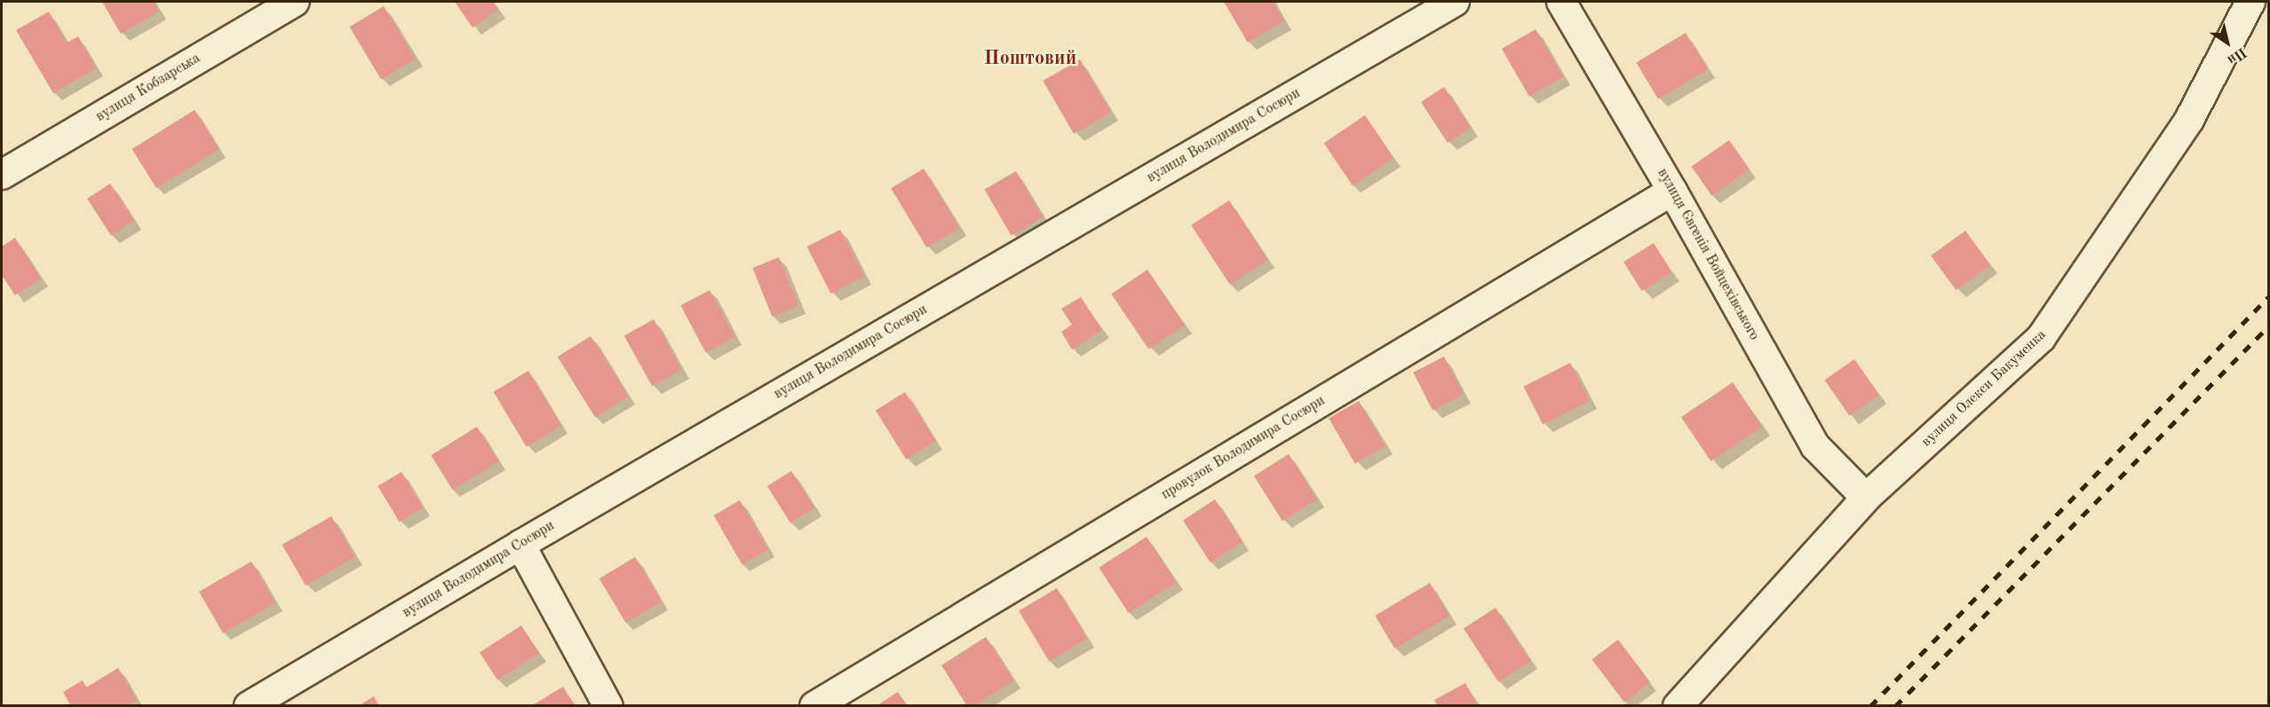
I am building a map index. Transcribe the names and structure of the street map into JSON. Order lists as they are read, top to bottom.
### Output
{
  "streets": {
    "street": [
      "вулиця Кобзарська",
      "вулиця Володимира Сосюри",
      "вулиця Євгенія Войцехівського",
      "вулиця Олекси Бакуменка",
      "провулок Володимира Сосюри"
    ]
  },
  "crossings": [
    ["вулиця Євгенія Войцехівського", "вулиця Олекси Бакуменка"],
    ["вулиця Євгенія Войцехівського", "провулок Володимира Сосюри"]
  ],
  "districts": ["Поштовий"],
  "north": "bottom right"
}
